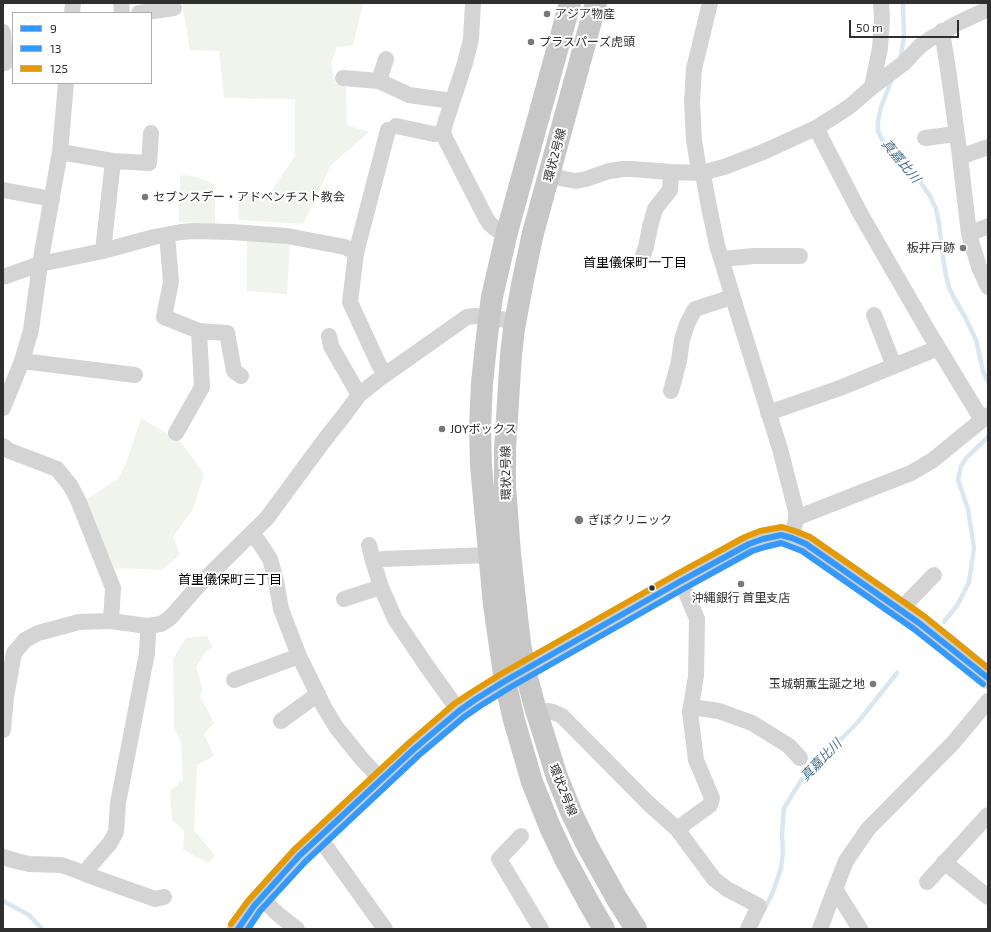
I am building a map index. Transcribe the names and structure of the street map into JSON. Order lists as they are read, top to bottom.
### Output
{
  "streets": {
    "main road": ["環状2号線"]
  },
  "districts": ["首里儀保町一丁目", "首里儀保町三丁目"],
  "water": ["真嘉比川"],
  "places": [
    "アジア物産",
    "プラスパーズ虎頭",
    "セブンスデー・アドベンチスト教会",
    "板井戸跡",
    "JOYボックス",
    "ぎぼクリニック",
    "沖縄銀行 首里支店",
    "玉城朝薫生誕之地"
  ],
  "lines": ["transit line 125", "transit line 9", "transit line 13"],
  "legend": ["9", "13", "125"],
  "scale_bar": "50 m"
}
